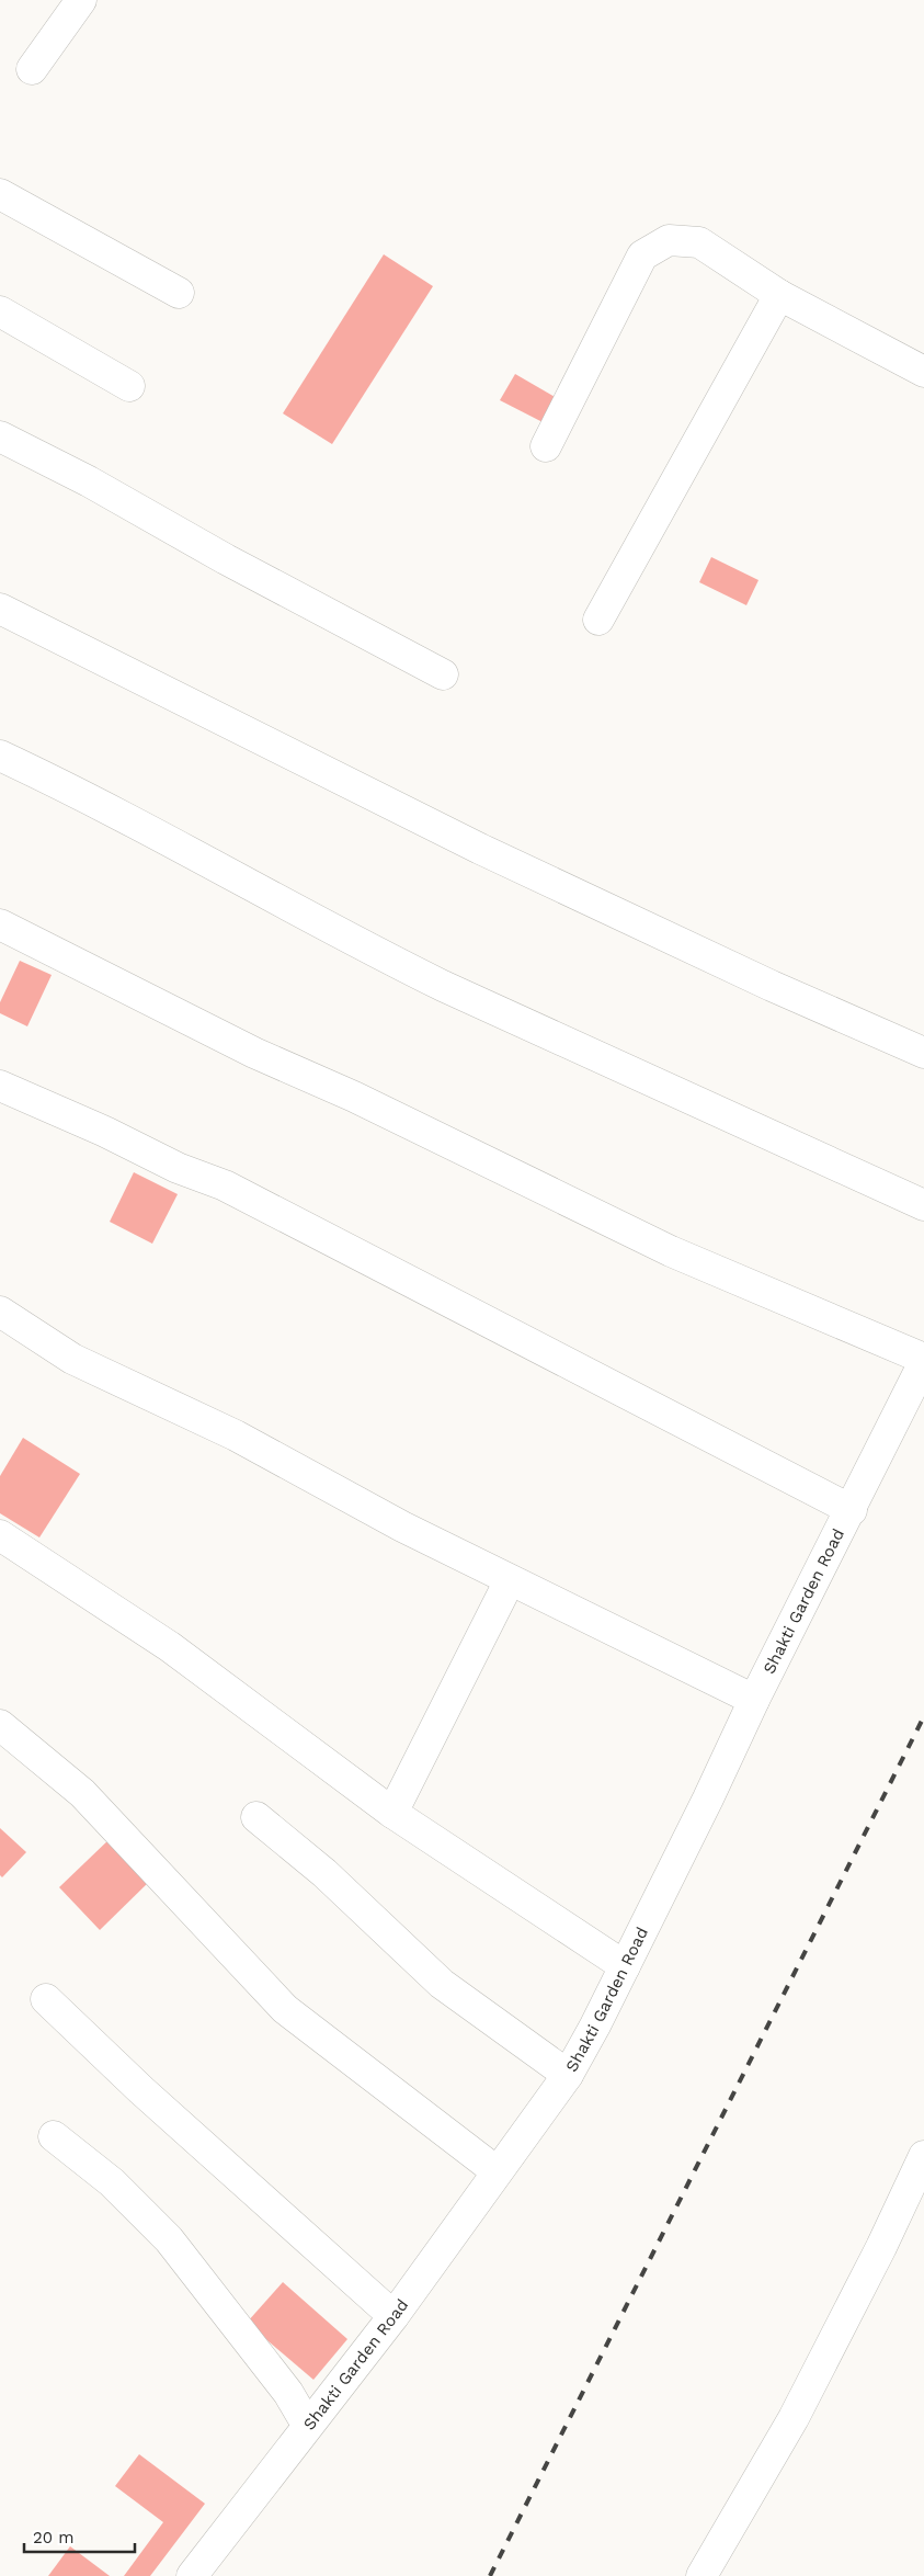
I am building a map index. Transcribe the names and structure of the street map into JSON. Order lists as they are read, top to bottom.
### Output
{
  "streets": {
    "street": ["Shakti Garden Road"]
  },
  "scale_bar": "20 m"
}
